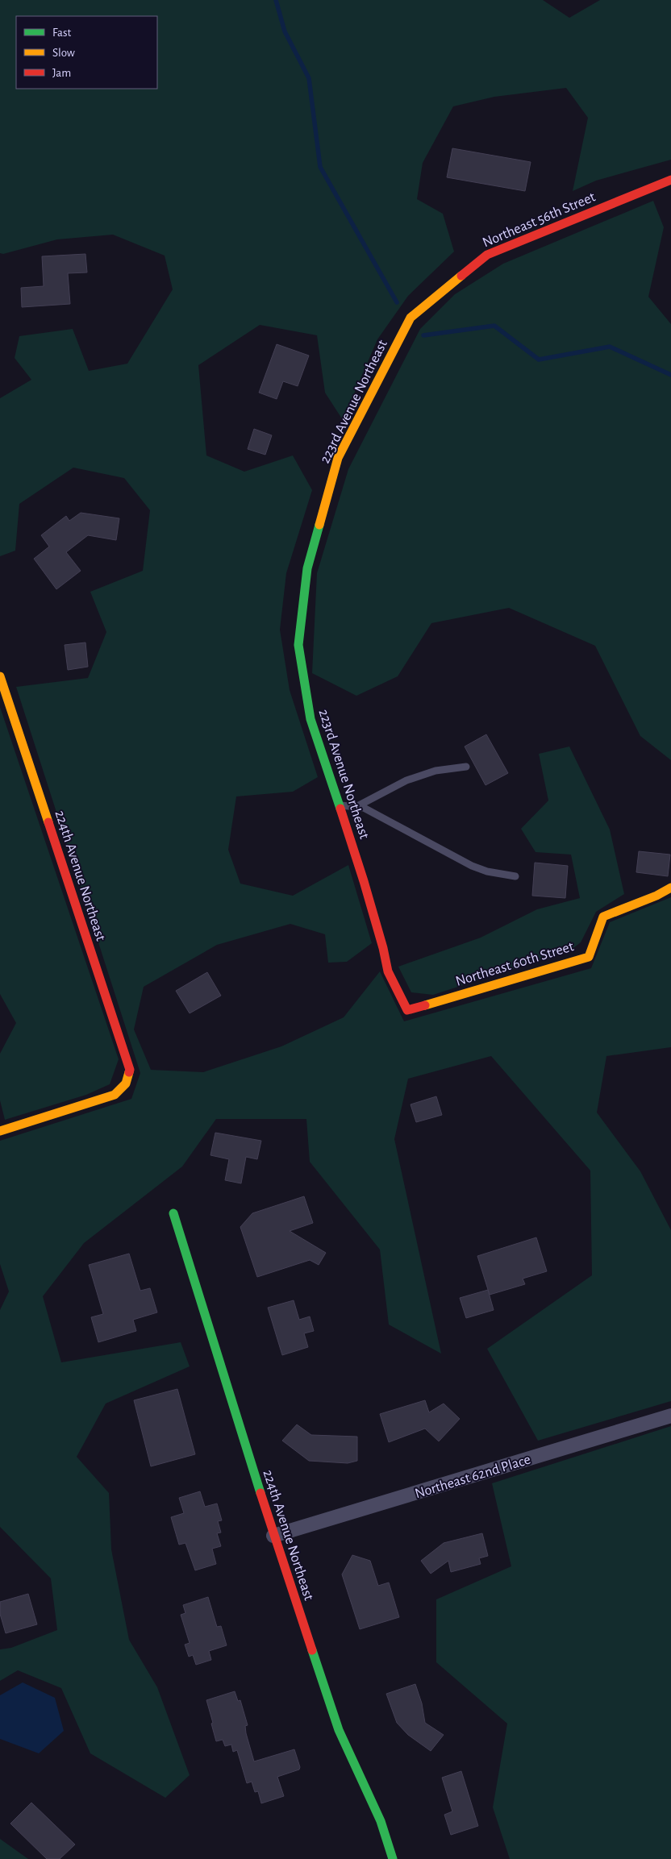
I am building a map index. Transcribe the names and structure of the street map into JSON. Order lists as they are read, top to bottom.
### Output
{
  "streets": {
    "street": [
      "Northeast 56th Street",
      "223rd Avenue Northeast",
      "224th Avenue Northeast",
      "Northeast 60th Street",
      "Northeast 62nd Place"
    ]
  },
  "crossings": [
    ["Northeast 56th Street", "223rd Avenue Northeast"],
    ["223rd Avenue Northeast", "Northeast 60th Street"],
    ["224th Avenue Northeast", "Northeast 62nd Place"]
  ],
  "legend": ["Fast", "Slow", "Jam"]
}
